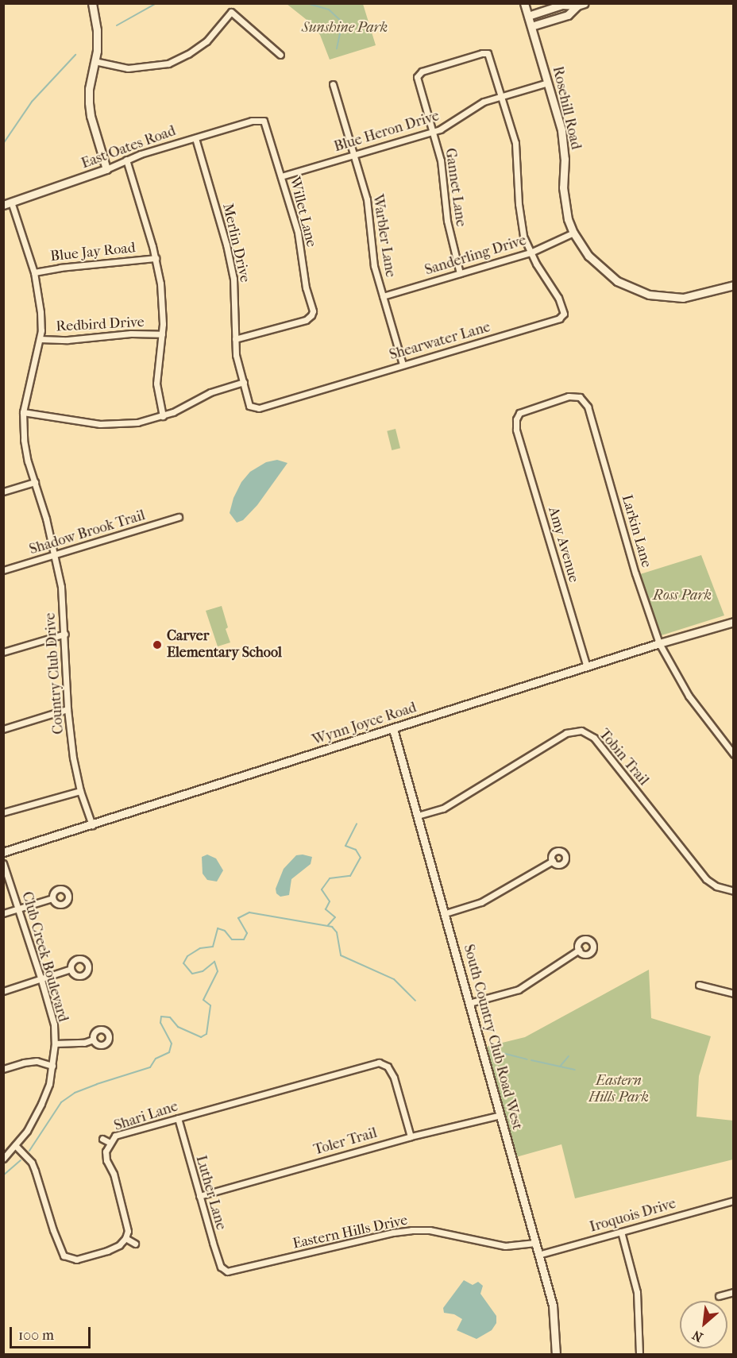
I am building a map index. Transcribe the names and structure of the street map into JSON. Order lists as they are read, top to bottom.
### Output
{
  "streets": {
    "street": [
      "Rosehill Road",
      "Blue Heron Drive",
      "East Oates Road",
      "Gannet Lane",
      "Willet Lane",
      "Warbler Lane",
      "Merlin Drive",
      "Blue Jay Road",
      "Sanderling Drive",
      "Redbird Drive",
      "Shearwater Lane",
      "Larkin Lane",
      "Shadow Brook Trail",
      "Amy Avenue",
      "Country Club Drive",
      "Wynn Joyce Road",
      "Tobin Trail",
      "Club Creek Boulevard",
      "South Country Club Road West",
      "Shari Lane",
      "Toler Trail",
      "Luther Lane",
      "Iroquois Drive",
      "Eastern Hills Drive"
    ]
  },
  "crossings": [
    ["Rosehill Road", "Blue Heron Drive"],
    ["Rosehill Road", "Sanderling Drive"],
    ["Blue Heron Drive", "Gannet Lane"],
    ["Blue Heron Drive", "Willet Lane"],
    ["Blue Heron Drive", "Warbler Lane"],
    ["East Oates Road", "Willet Lane"],
    ["East Oates Road", "Merlin Drive"],
    ["East Oates Road", "Country Club Drive"],
    ["Gannet Lane", "Sanderling Drive"],
    ["Willet Lane", "Merlin Drive"],
    ["Warbler Lane", "Sanderling Drive"],
    ["Warbler Lane", "Shearwater Lane"],
    ["Merlin Drive", "Shearwater Lane"],
    ["Blue Jay Road", "Country Club Drive"],
    ["Sanderling Drive", "Shearwater Lane"],
    ["Redbird Drive", "Country Club Drive"],
    ["Larkin Lane", "Amy Avenue"],
    ["Larkin Lane", "Wynn Joyce Road"],
    ["Shadow Brook Trail", "Country Club Drive"],
    ["Amy Avenue", "Wynn Joyce Road"],
    ["Country Club Drive", "Wynn Joyce Road"],
    ["Wynn Joyce Road", "South Country Club Road West"],
    ["Tobin Trail", "South Country Club Road West"],
    ["South Country Club Road West", "Toler Trail"],
    ["South Country Club Road West", "Iroquois Drive"],
    ["South Country Club Road West", "Eastern Hills Drive"],
    ["Shari Lane", "Toler Trail"],
    ["Shari Lane", "Luther Lane"],
    ["Toler Trail", "Luther Lane"],
    ["Luther Lane", "Eastern Hills Drive"]
  ],
  "parks": ["Sunshine Park", "Ross Park", "Eastern Hills Park"],
  "places": ["Carver Elementary School"],
  "scale_bar": "100 m",
  "north": "bottom left"
}
